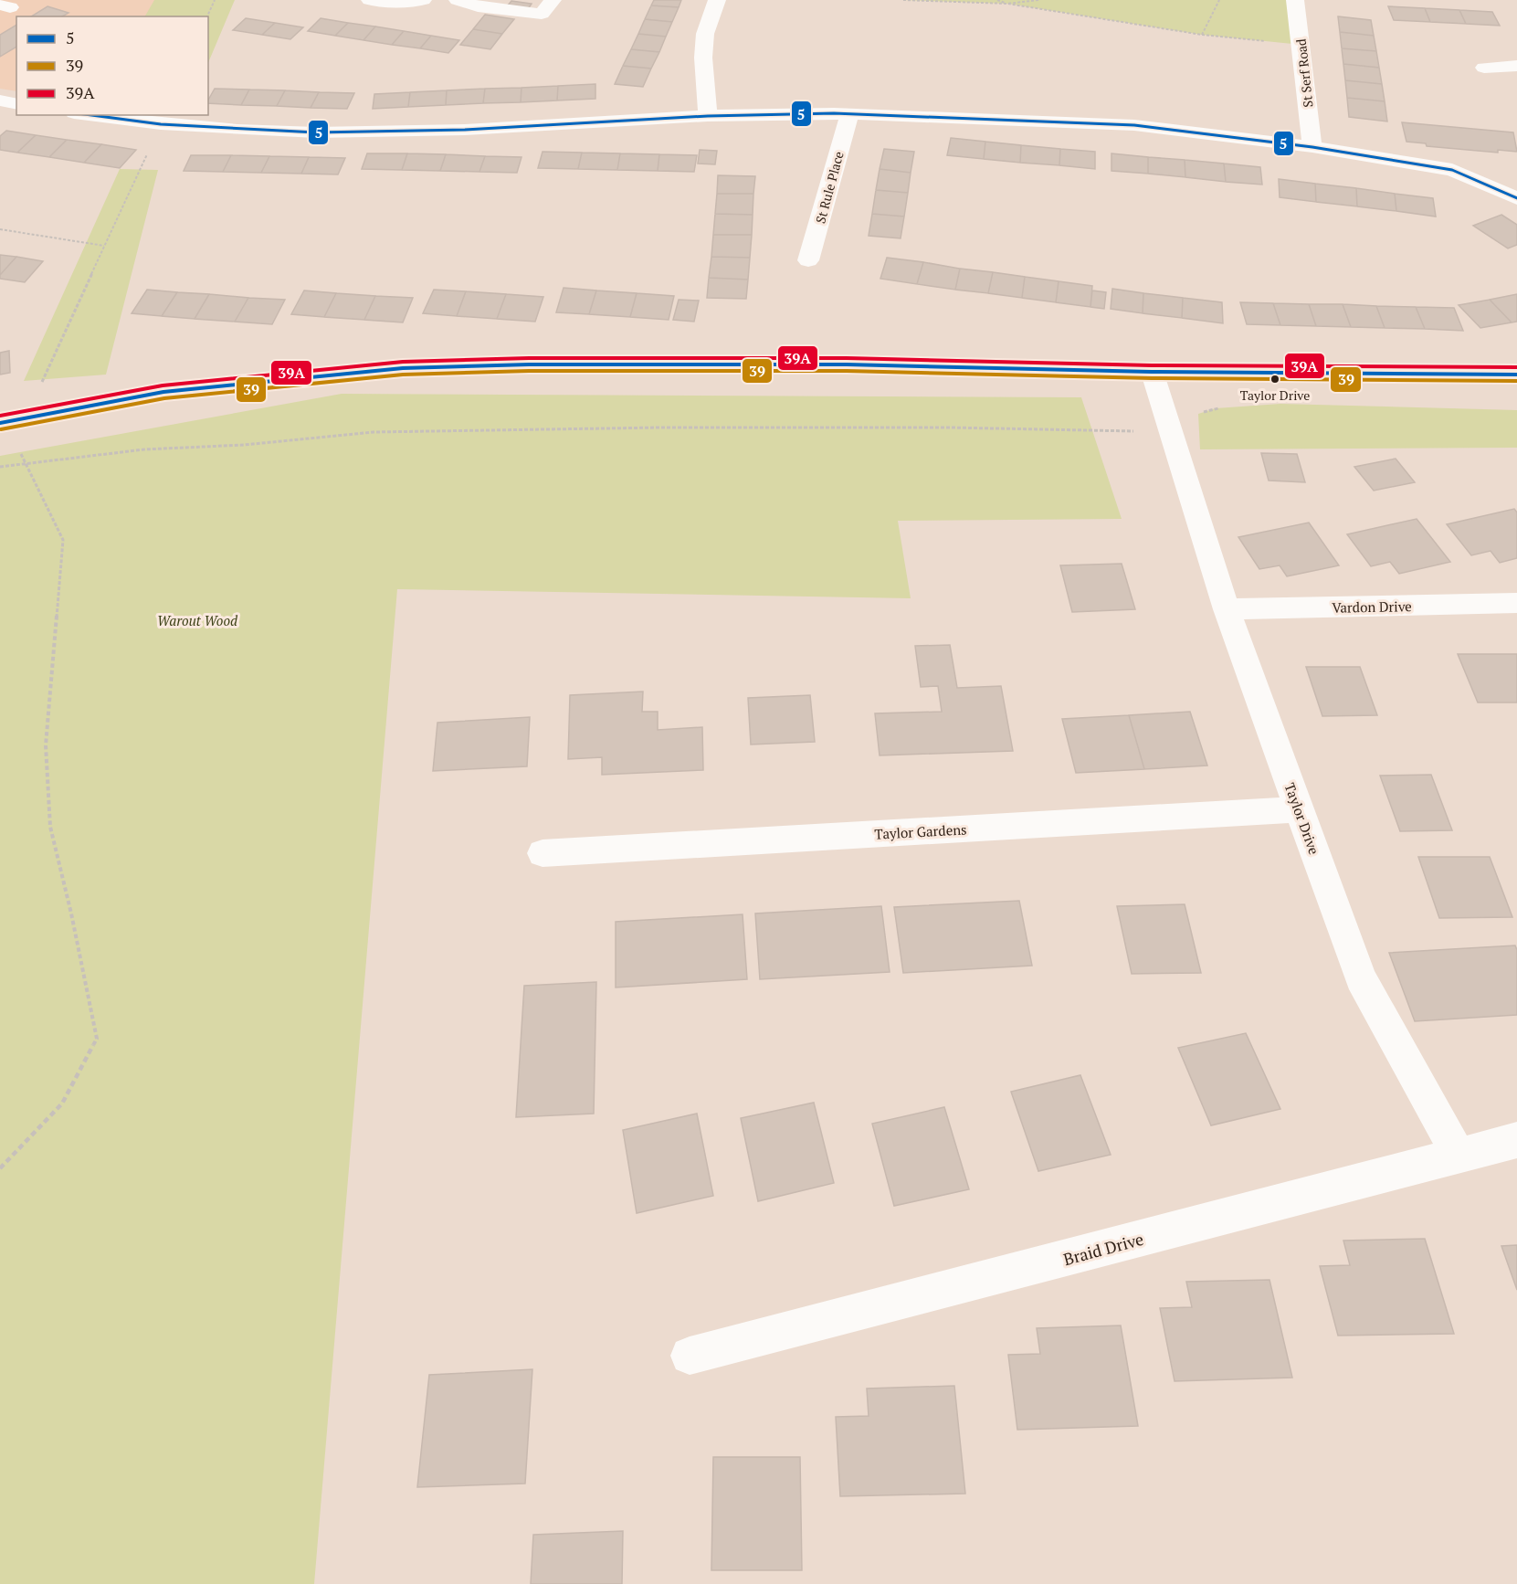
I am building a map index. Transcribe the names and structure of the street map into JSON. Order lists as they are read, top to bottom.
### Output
{
  "streets": {
    "street": [
      "St Serf Road",
      "St Rule Place",
      "Vardon Drive",
      "Taylor Drive",
      "Taylor Gardens",
      "Braid Drive"
    ]
  },
  "crossings": [
    ["Vardon Drive", "Taylor Drive"],
    ["Taylor Drive", "Taylor Gardens"],
    ["Taylor Drive", "Braid Drive"]
  ],
  "parks": ["Warout Wood"],
  "places": ["Taylor Drive"],
  "lines": ["transit line 5", "transit line 39A", "transit line 39"],
  "legend": ["5", "39", "39A"]
}
